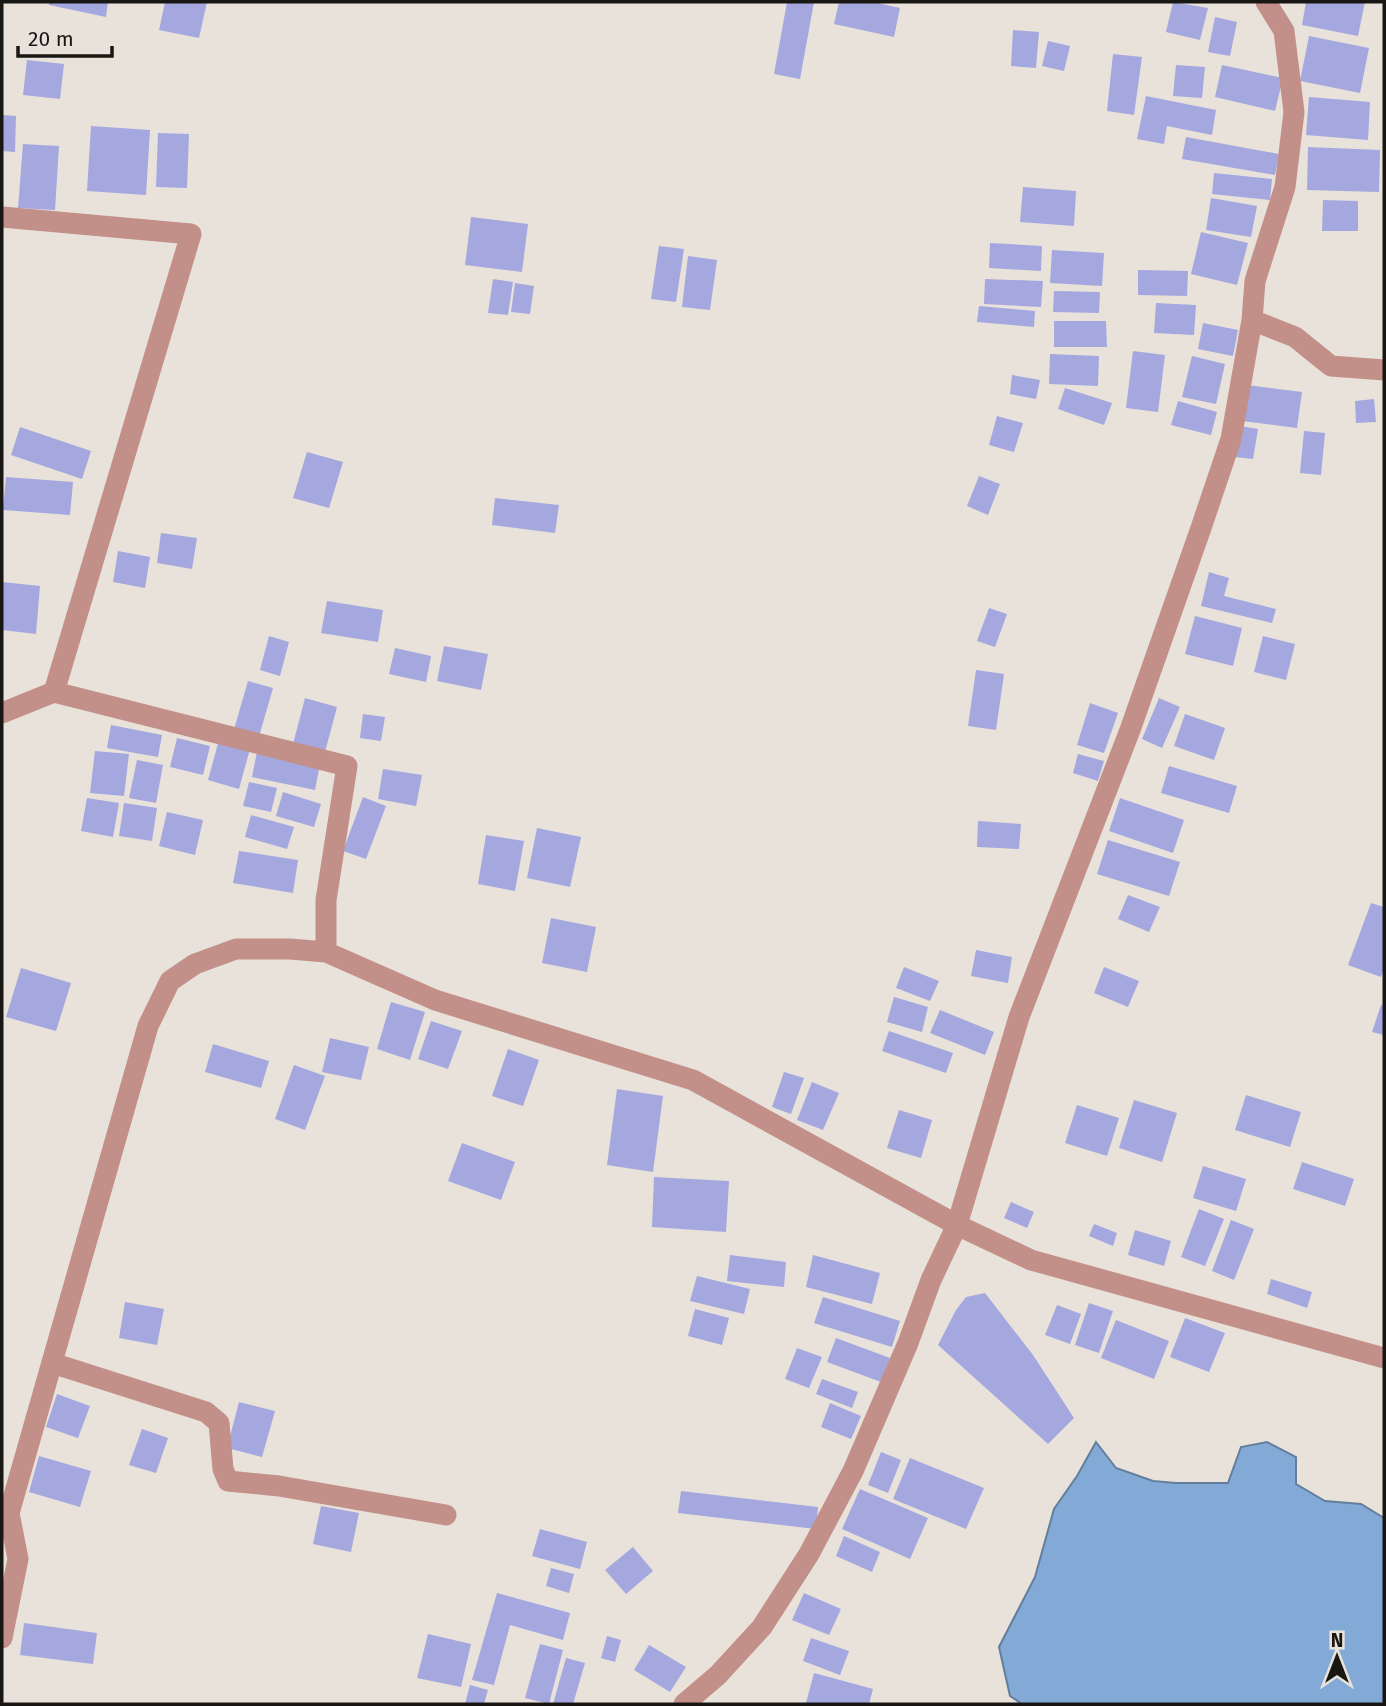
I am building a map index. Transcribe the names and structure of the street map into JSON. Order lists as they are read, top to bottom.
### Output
{
  "scale_bar": "20 m",
  "north": "top"
}
